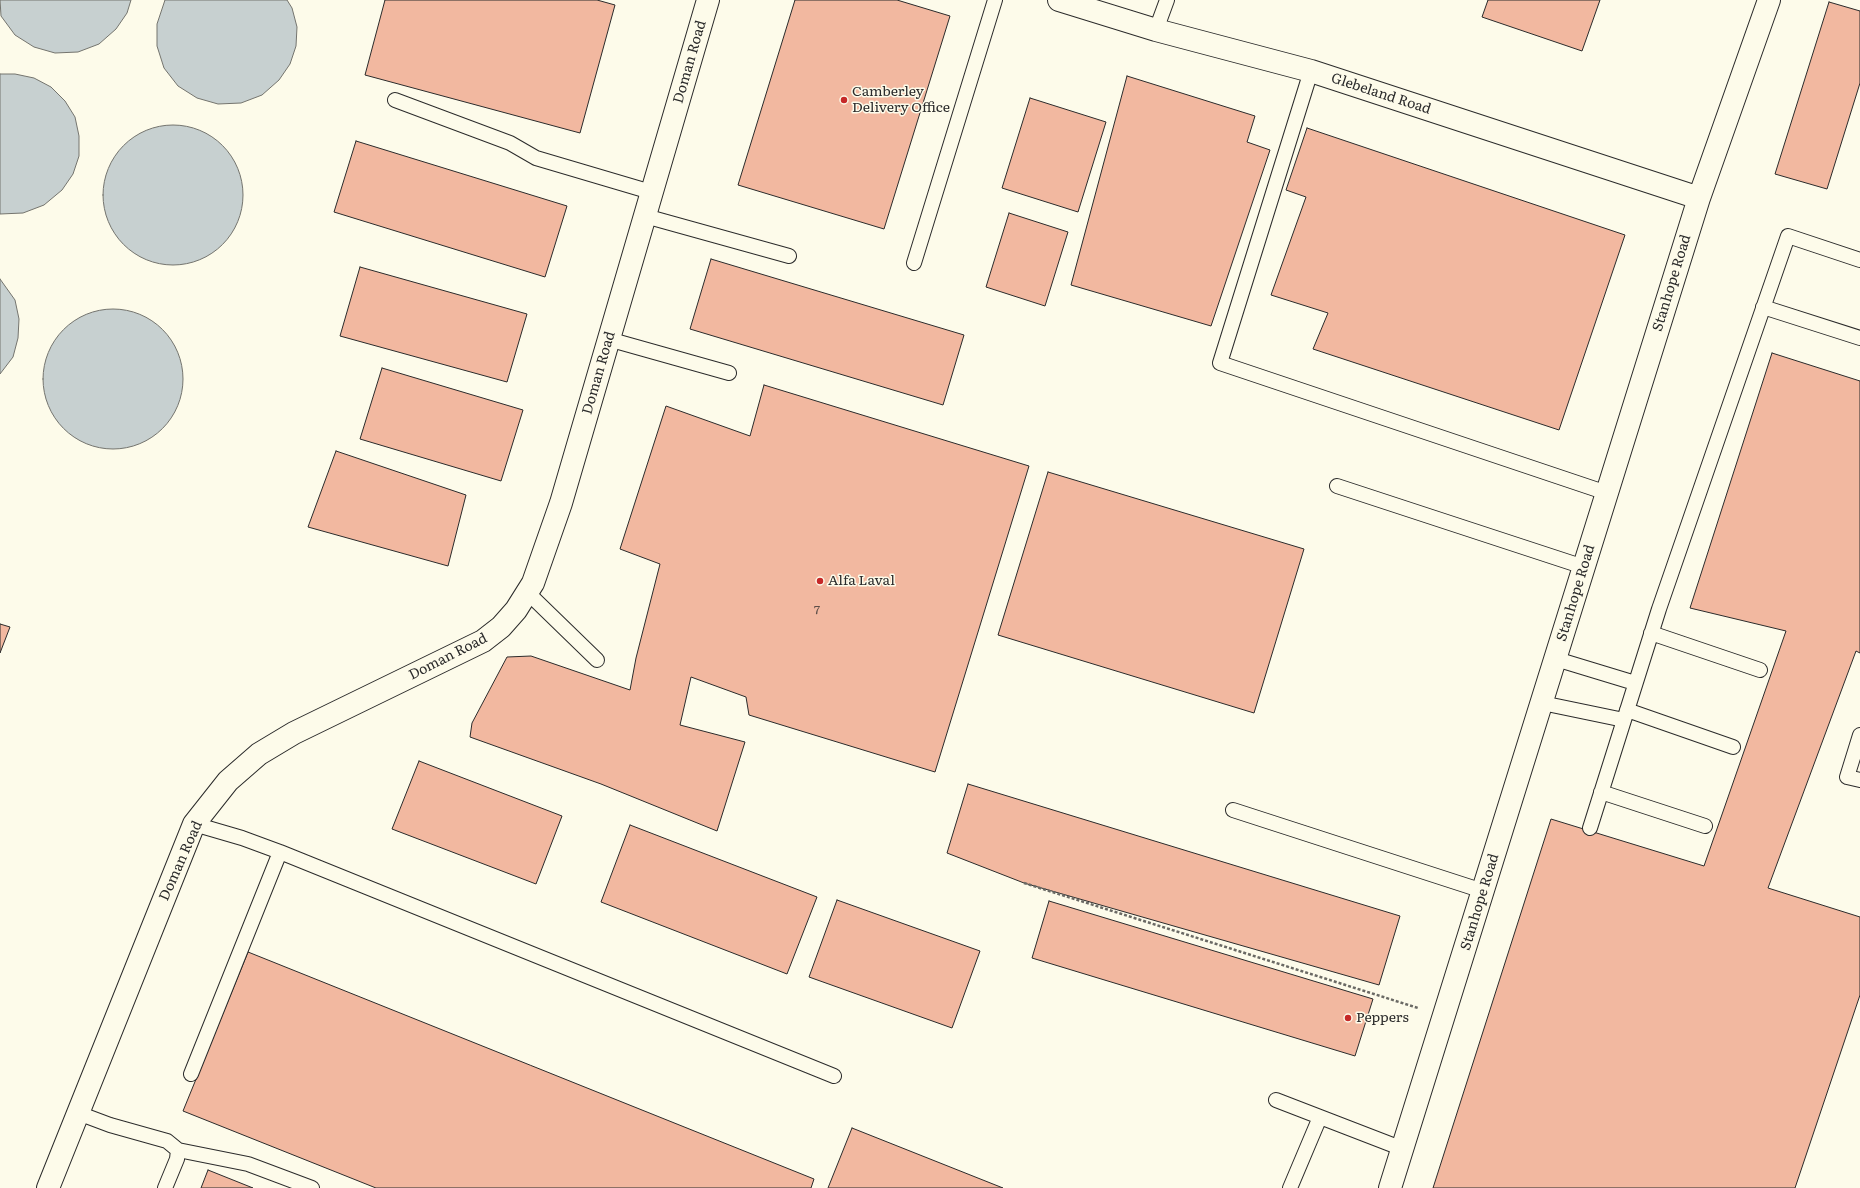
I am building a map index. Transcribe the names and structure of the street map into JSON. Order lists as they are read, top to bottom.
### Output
{
  "streets": {
    "street": ["Doman Road", "Glebeland Road", "Stanhope Road"]
  },
  "crossings": [
    ["Glebeland Road", "Stanhope Road"]
  ],
  "places": ["Camberley Delivery Office", "Alfa Laval", "Peppers"],
  "house_numbers": ["7"]
}
